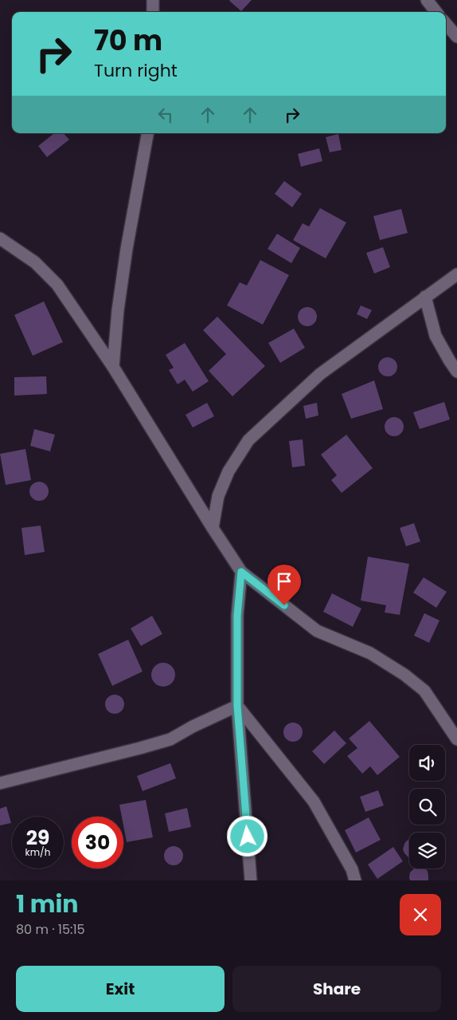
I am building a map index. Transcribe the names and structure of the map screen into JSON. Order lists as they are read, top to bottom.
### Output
{
  "page": {
    "turn": ["70 m", "Turn right"],
    "speed": "29 km/h",
    "limit": "30",
    "heading": ["1 min", "80 m · 15:15"],
    "buttons": ["Exit", "Share"]
  }
}
